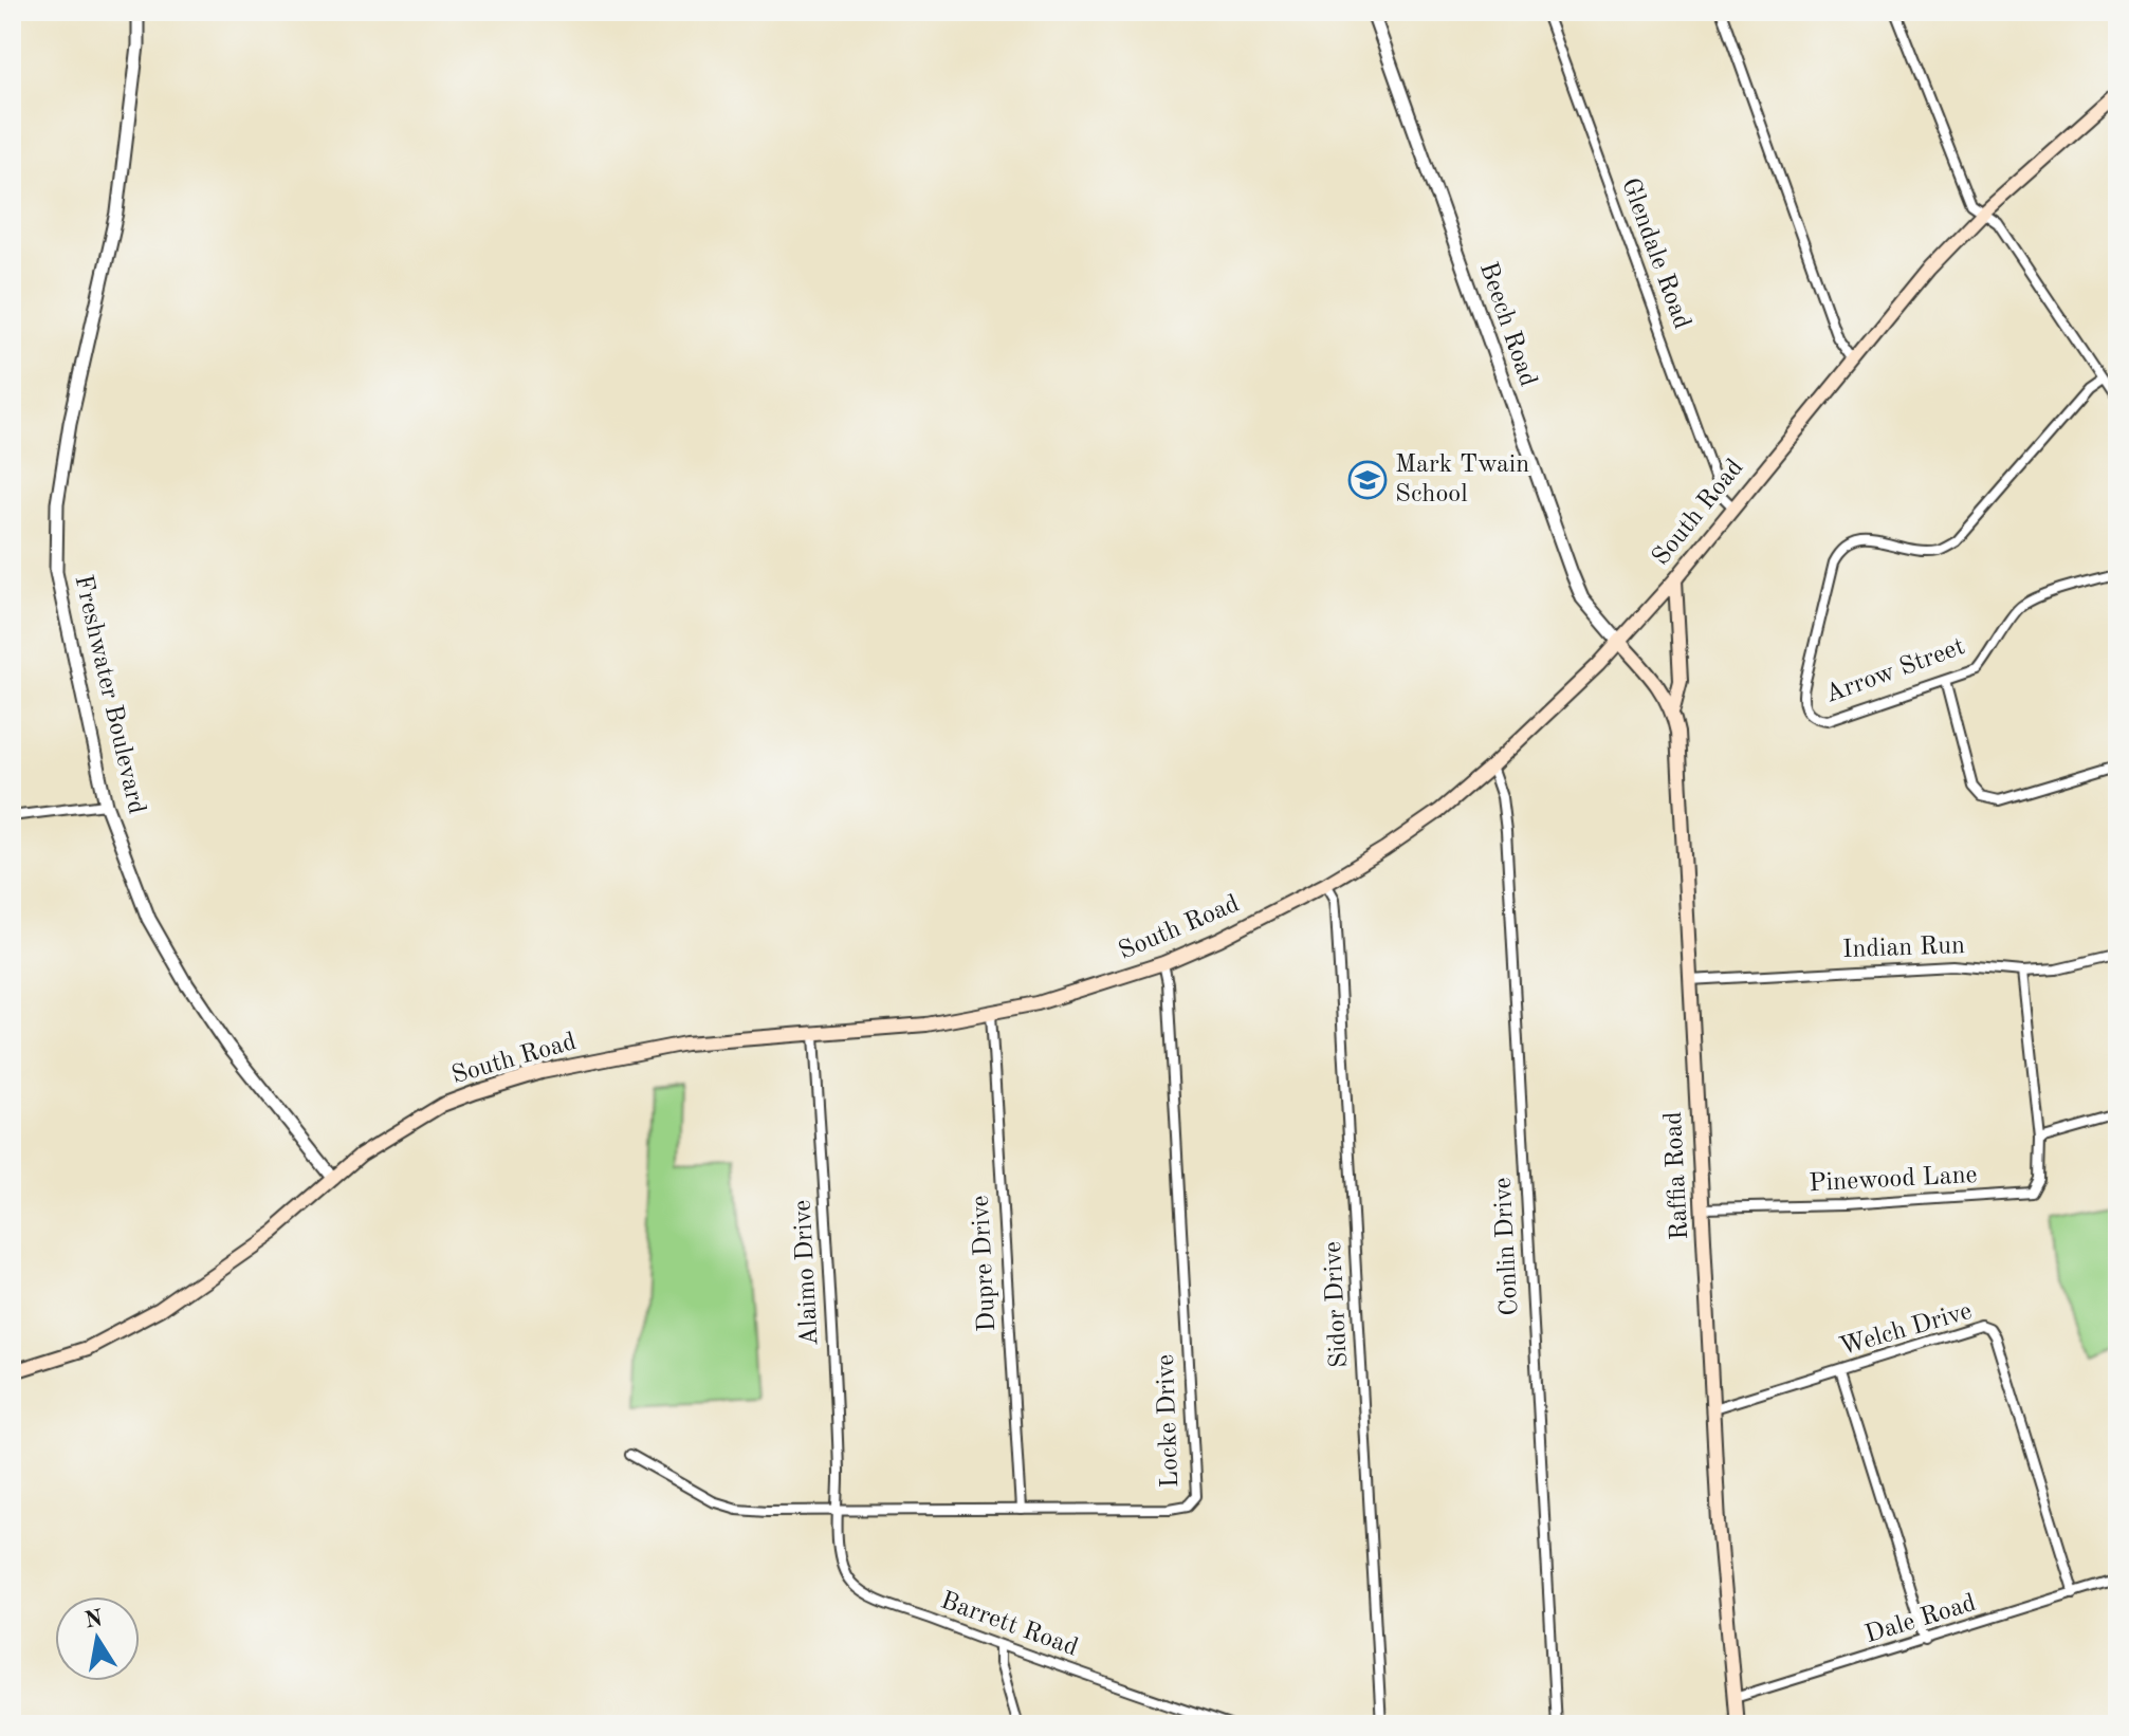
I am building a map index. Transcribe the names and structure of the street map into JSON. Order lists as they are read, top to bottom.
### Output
{
  "streets": {
    "main road": ["South Road", "Raffia Road"],
    "street": [
      "Glendale Road",
      "Beech Road",
      "Arrow Street",
      "Freshwater Boulevard",
      "Indian Run",
      "Pinewood Lane",
      "Conlin Drive",
      "Dupre Drive",
      "Alaimo Drive",
      "Sidor Drive",
      "Welch Drive",
      "Locke Drive",
      "Dale Road",
      "Barrett Road"
    ]
  },
  "crossings": [
    ["Glendale Road", "South Road"],
    ["Beech Road", "South Road"],
    ["Beech Road", "Raffia Road"],
    ["South Road", "Freshwater Boulevard"],
    ["South Road", "Raffia Road"],
    ["South Road", "Conlin Drive"],
    ["South Road", "Dupre Drive"],
    ["South Road", "Alaimo Drive"],
    ["South Road", "Sidor Drive"],
    ["South Road", "Locke Drive"],
    ["Indian Run", "Raffia Road"],
    ["Raffia Road", "Pinewood Lane"],
    ["Raffia Road", "Welch Drive"],
    ["Raffia Road", "Dale Road"],
    ["Dupre Drive", "Locke Drive"],
    ["Alaimo Drive", "Locke Drive"],
    ["Alaimo Drive", "Barrett Road"],
    ["Welch Drive", "Dale Road"],
    ["Locke Drive", "Barrett Road"]
  ],
  "places": {
    "school or university": ["Mark Twain School"]
  },
  "north": "top"
}
